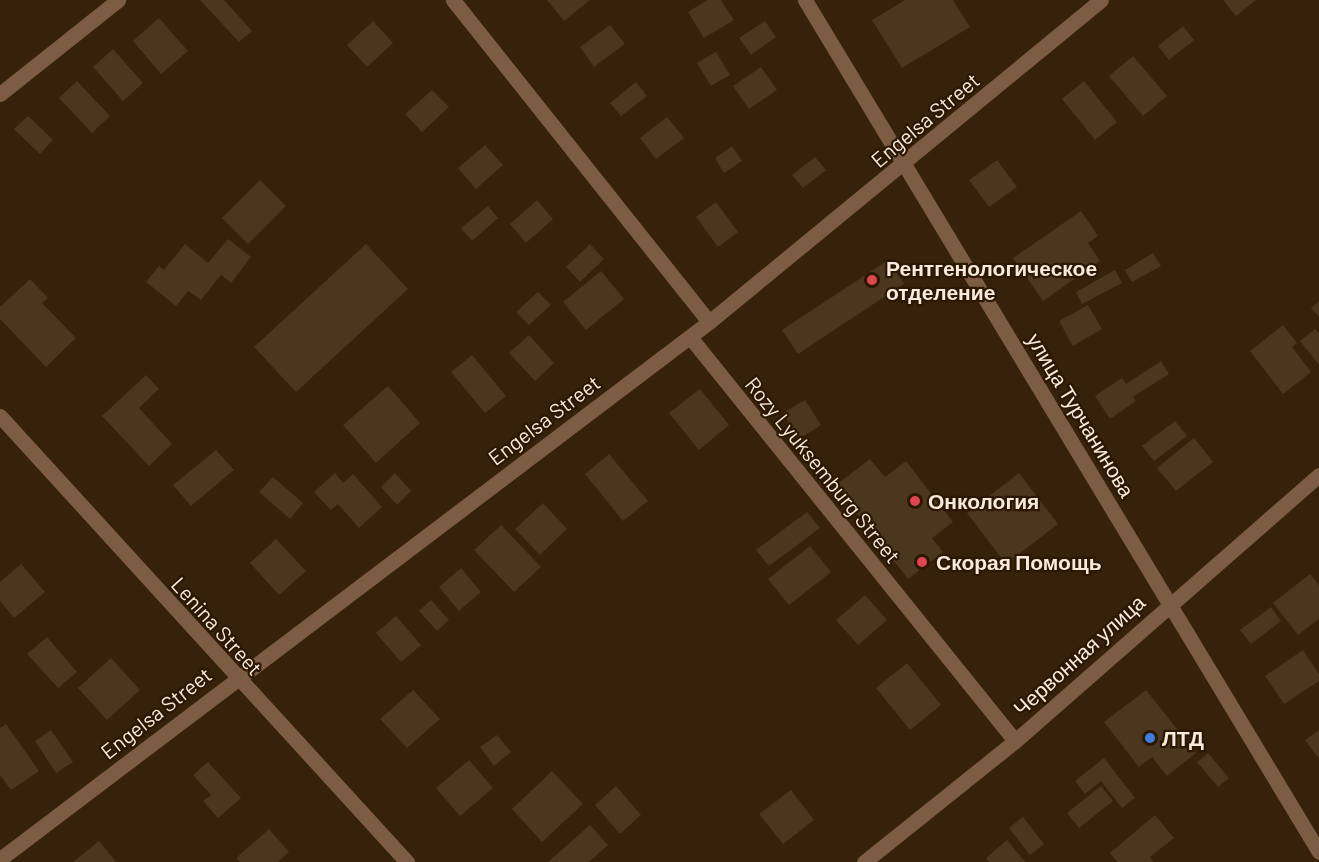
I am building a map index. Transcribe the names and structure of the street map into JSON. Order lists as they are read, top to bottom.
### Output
{
  "streets": {
    "street": [
      "Engelsa Street",
      "улица Турчанинова",
      "Rozy Lyuksemburg Street",
      "Lenina Street",
      "Червонная улица"
    ]
  },
  "crossings": [
    ["Engelsa Street", "улица Турчанинова"],
    ["Engelsa Street", "Rozy Lyuksemburg Street"],
    ["Engelsa Street", "Lenina Street"],
    ["улица Турчанинова", "Червонная улица"],
    ["Rozy Lyuksemburg Street", "Червонная улица"]
  ],
  "places": [
    "Рентгенологическое отделение",
    "Онкология",
    "Скорая Помощь",
    "ЛТД"
  ]
}
